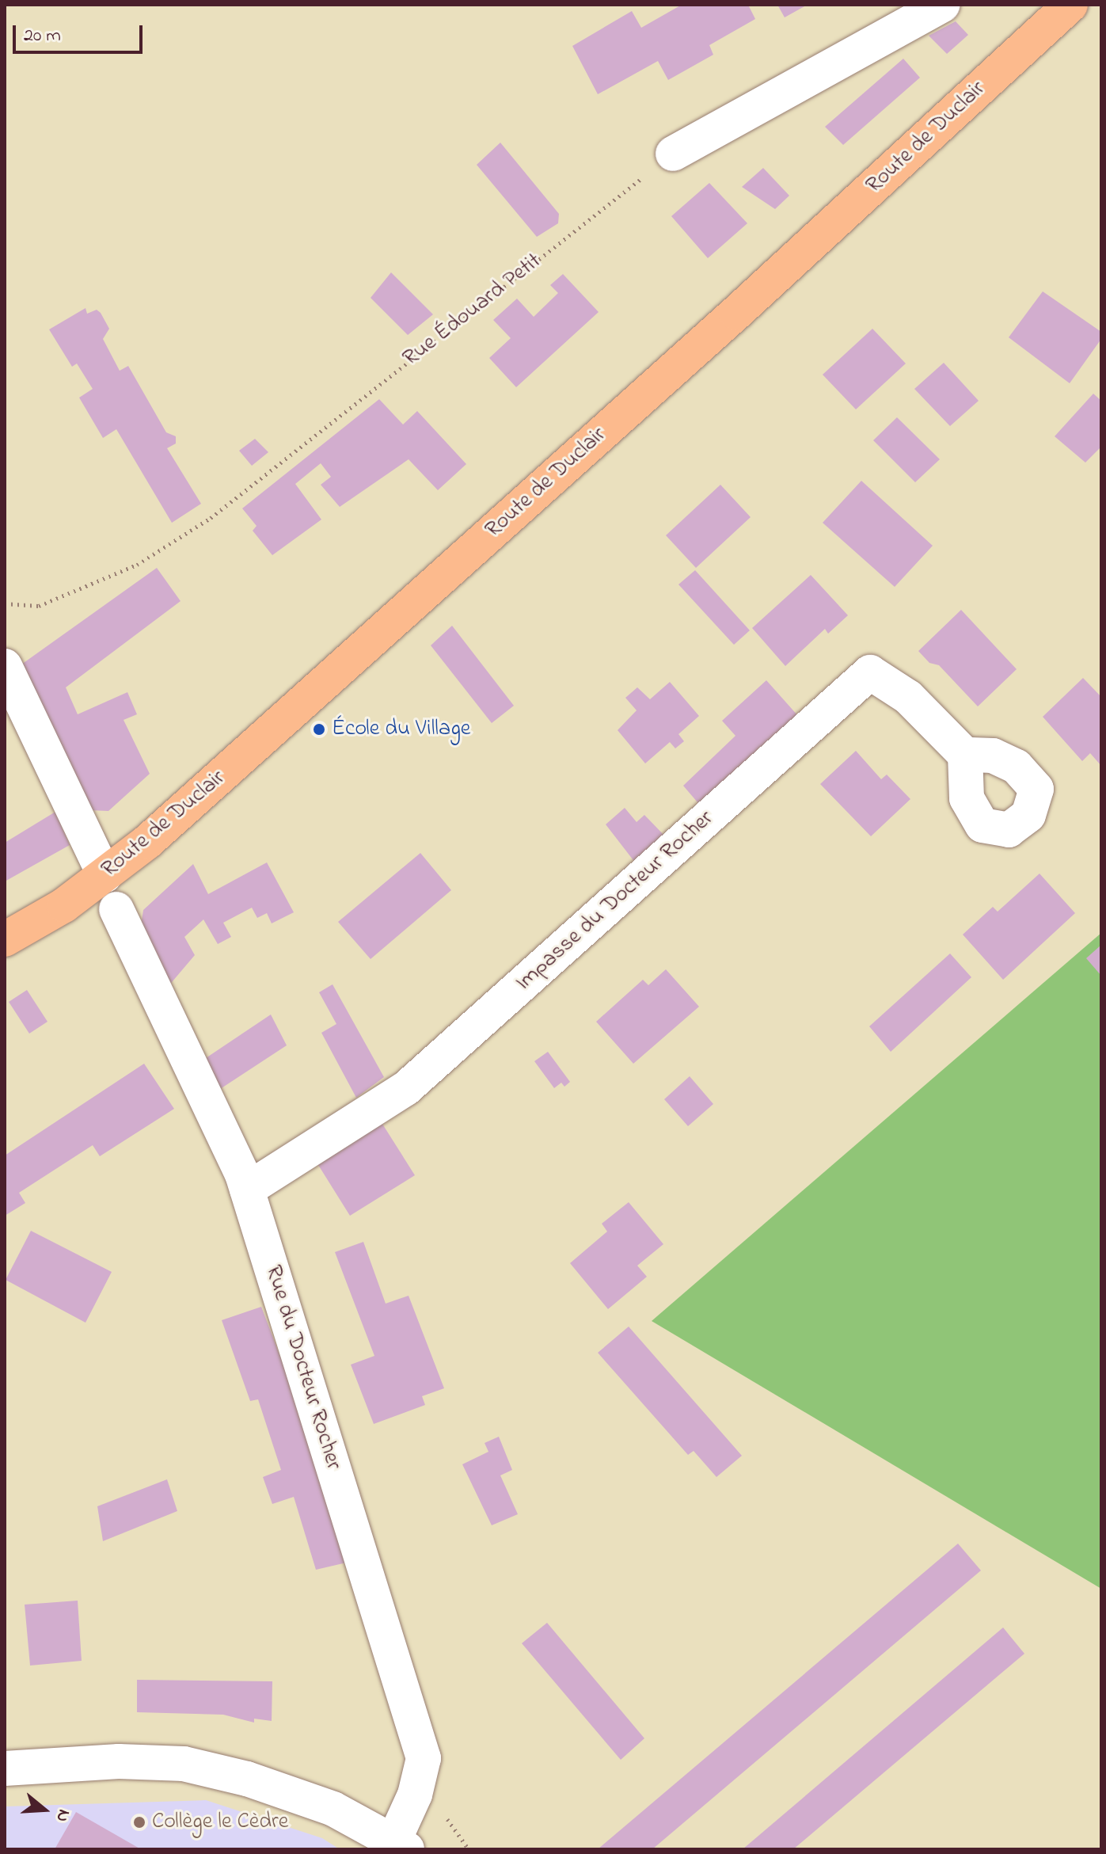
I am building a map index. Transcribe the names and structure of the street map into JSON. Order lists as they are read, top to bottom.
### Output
{
  "streets": {
    "main road": ["Route de Duclair"],
    "street": ["Impasse du Docteur Rocher", "Rue du Docteur Rocher"],
    "path": ["Rue Édouard Petit"]
  },
  "crossings": [
    ["Impasse du Docteur Rocher", "Rue du Docteur Rocher"]
  ],
  "places": ["École du Village", "Collège le Cèdre"],
  "scale_bar": "20 m",
  "north": "right"
}
